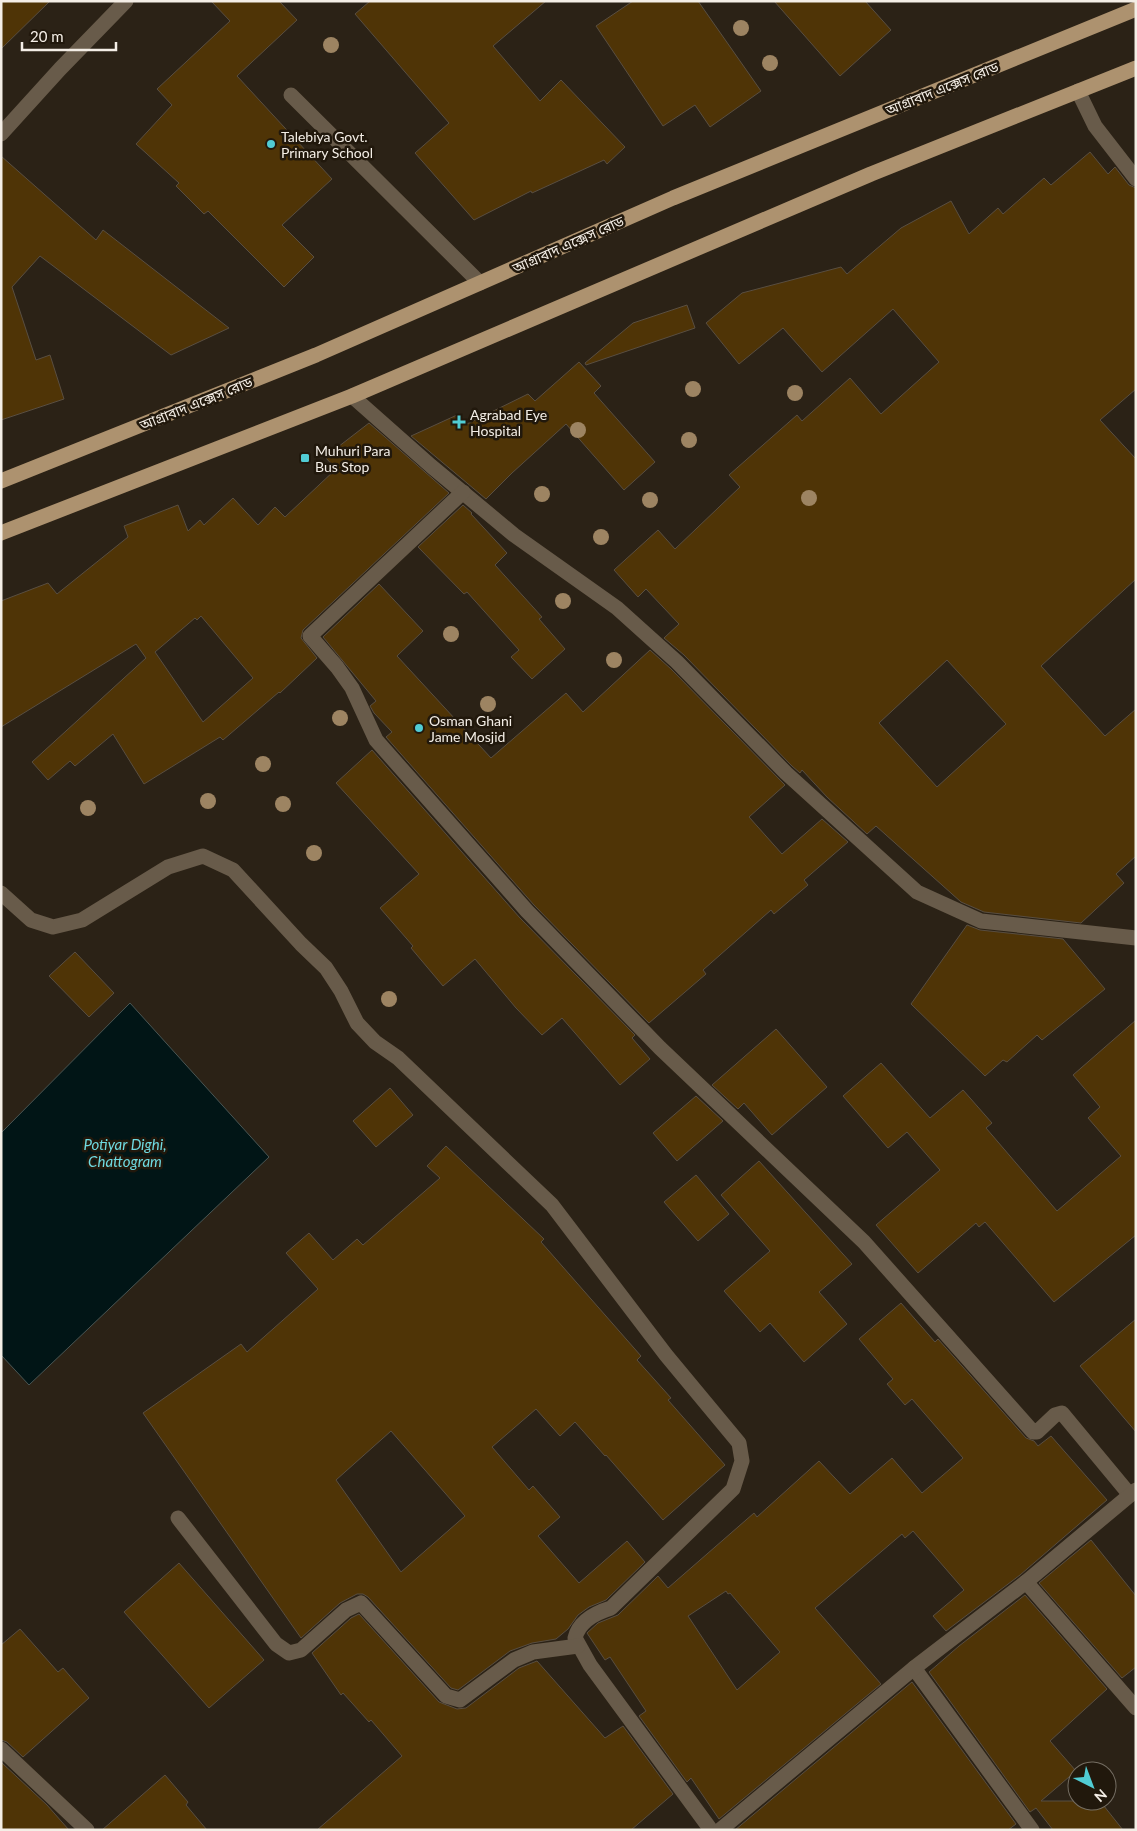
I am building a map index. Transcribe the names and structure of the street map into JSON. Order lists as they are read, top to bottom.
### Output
{
  "streets": {
    "main road": ["আগ্রাবাদ এক্সেস রোড"]
  },
  "water": ["Potiyar Dighi, Chattogram"],
  "places": {
    "other": ["Talebiya Govt. Primary School", "Osman Ghani Jame Mosjid"],
    "health": ["Agrabad Eye Hospital"],
    "transit": ["Muhuri Para Bus Stop"]
  },
  "scale_bar": "20 m",
  "north": "bottom right"
}
